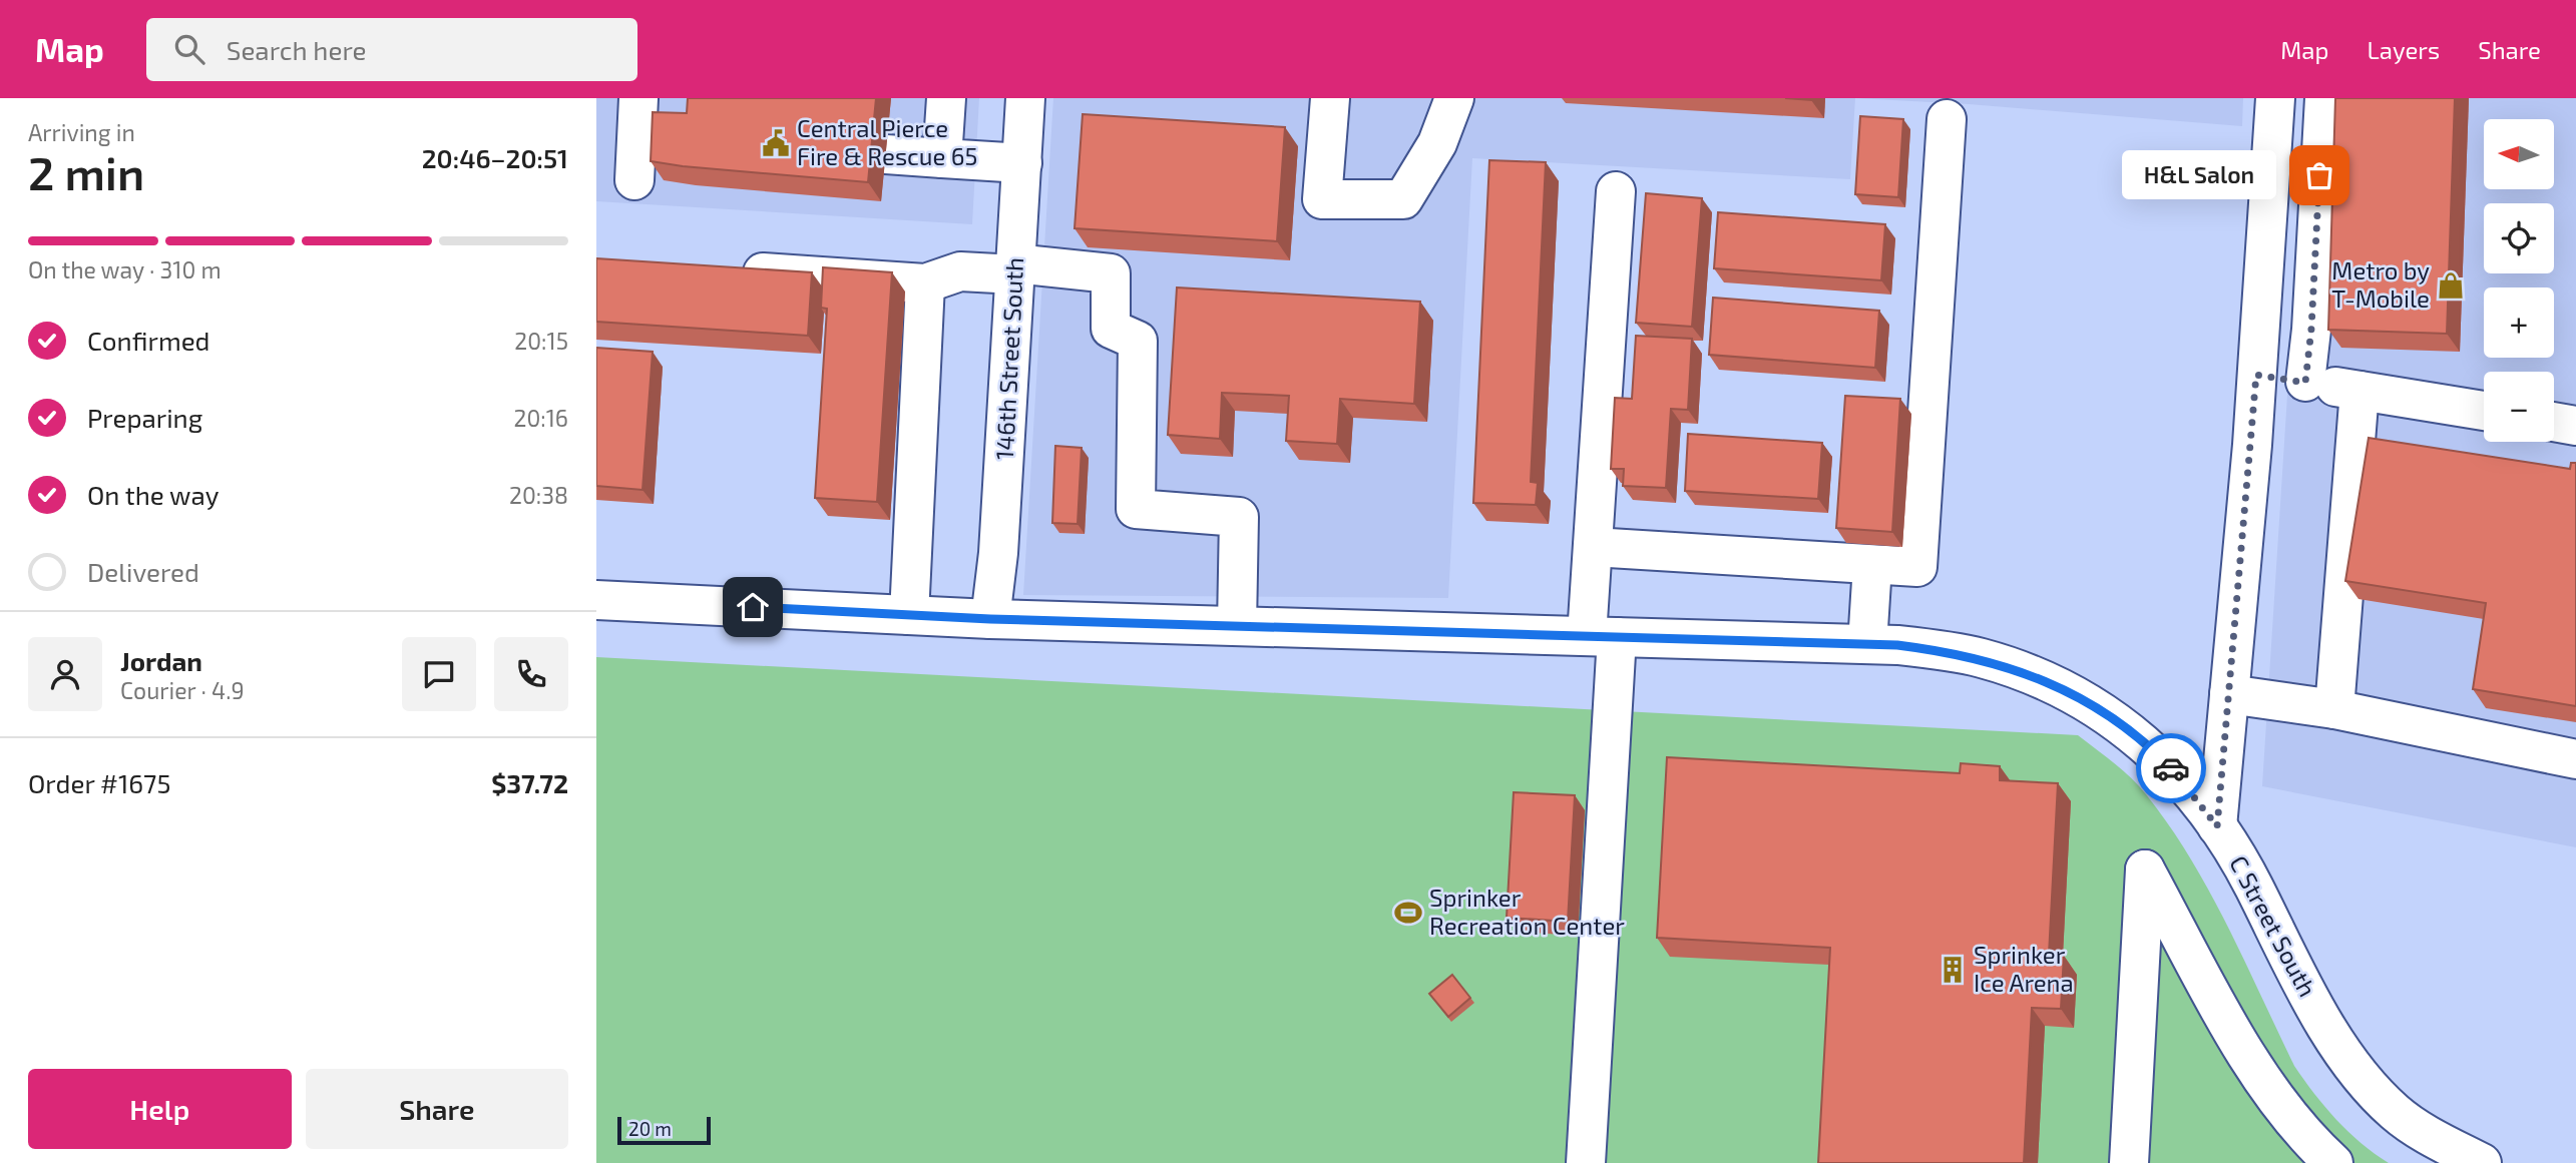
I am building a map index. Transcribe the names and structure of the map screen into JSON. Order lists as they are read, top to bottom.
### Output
{
  "streets": {
    "street": ["146th Street South", "C Street South"]
  },
  "crossings": [
    ["146th Street South", "C Street South"]
  ],
  "places": {
    "public building": ["Central Pierce Fire & Rescue 65"],
    "other": ["H&L Salon"],
    "shop": ["Metro by T-Mobile"],
    "sports": ["Sprinker Recreation Center"],
    "building": ["Sprinker Ice Arena"]
  },
  "scale_bar": "20 m",
  "north": "left",
  "page": {
    "header": "Map",
    "search": "Search here",
    "nav": ["Map", "Layers", "Share"],
    "heading": ["2 min", "Arriving in", "20:46–20:51"],
    "panel": [
      "Jordan",
      "Courier · 4.9",
      "Order #1675",
      "$37.72"
    ],
    "map_buttons": ["+", "−"],
    "bubble": "H&L Salon",
    "bar": "On the way · 310 m",
    "list": [
      ["Confirmed", "20:15"],
      ["Preparing", "20:16"],
      ["On the way", "20:38"],
      "Delivered"
    ],
    "buttons": ["Help", "Share"],
    "scale": "20 m"
  }
}
